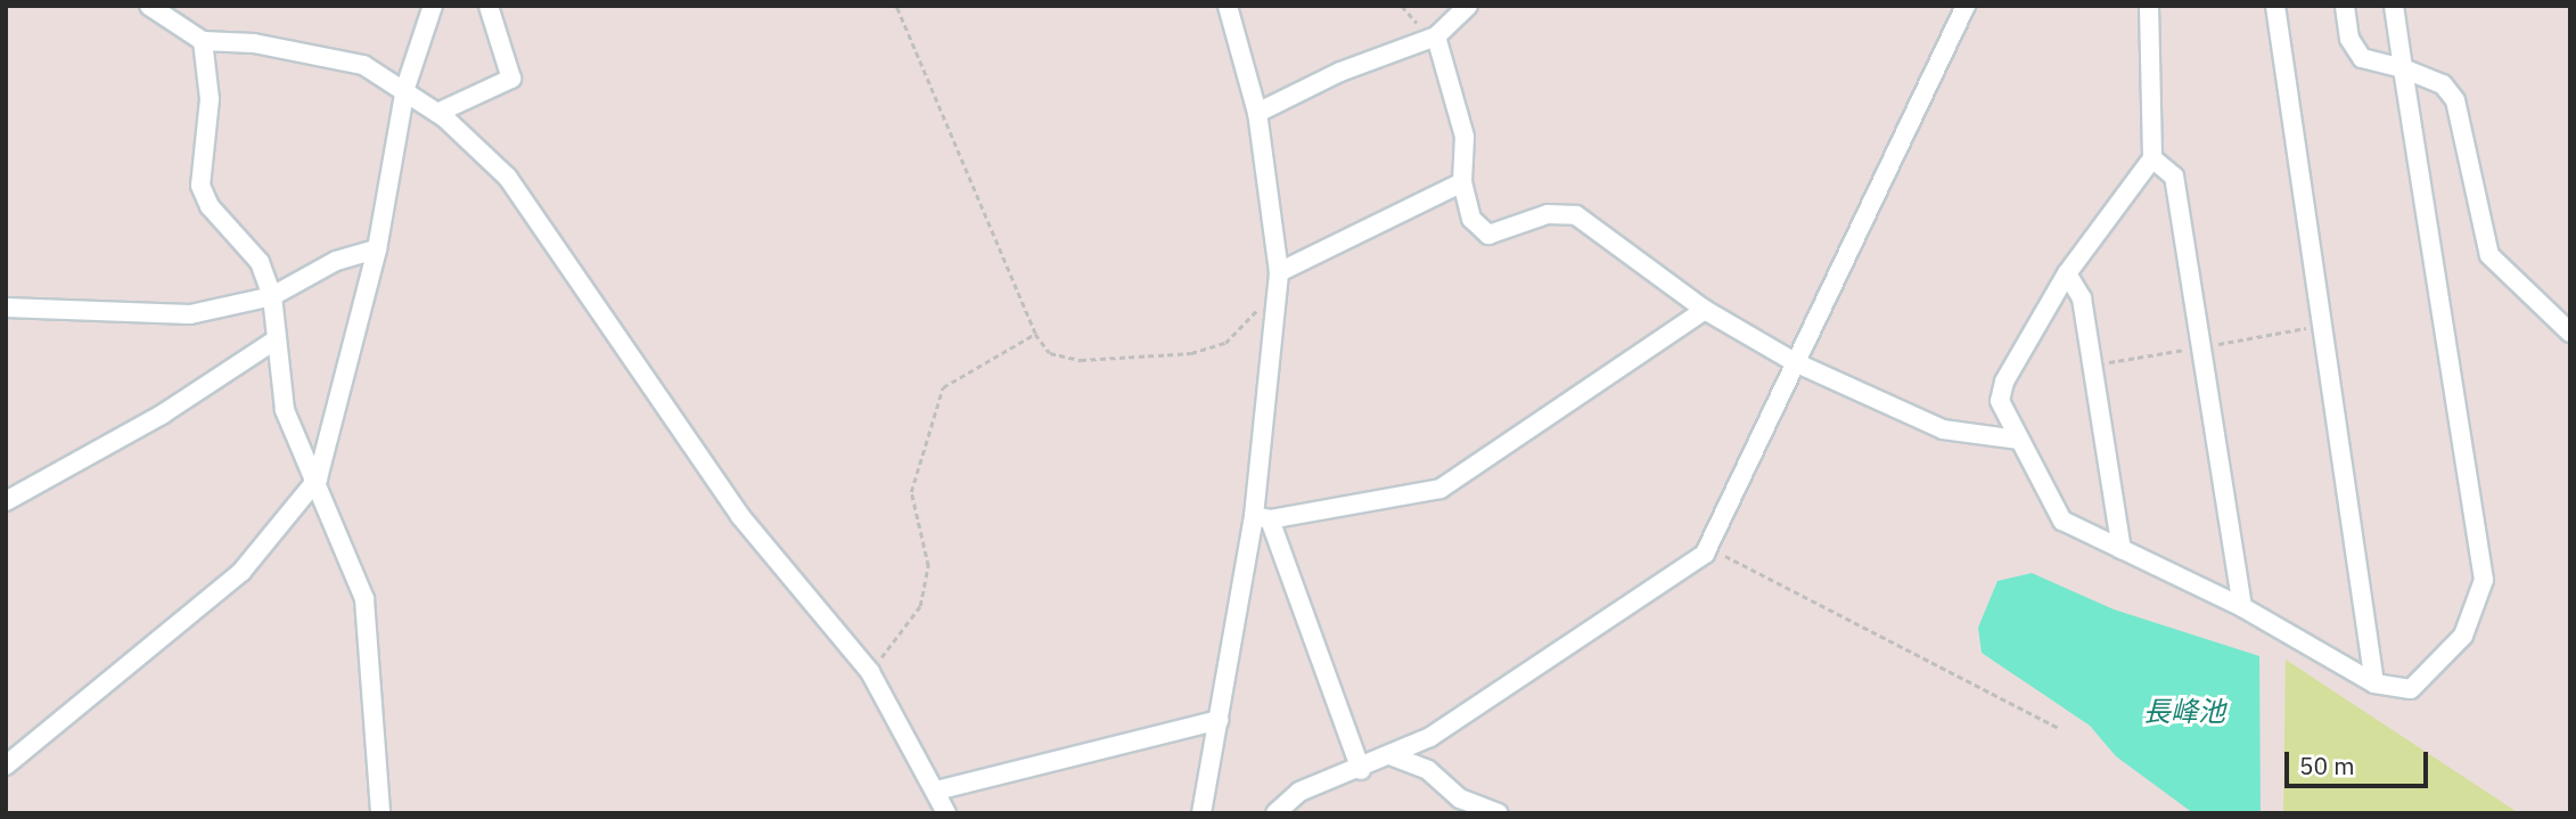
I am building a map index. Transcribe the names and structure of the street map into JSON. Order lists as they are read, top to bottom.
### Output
{
  "water": ["長峰池"],
  "scale_bar": "50 m"
}
